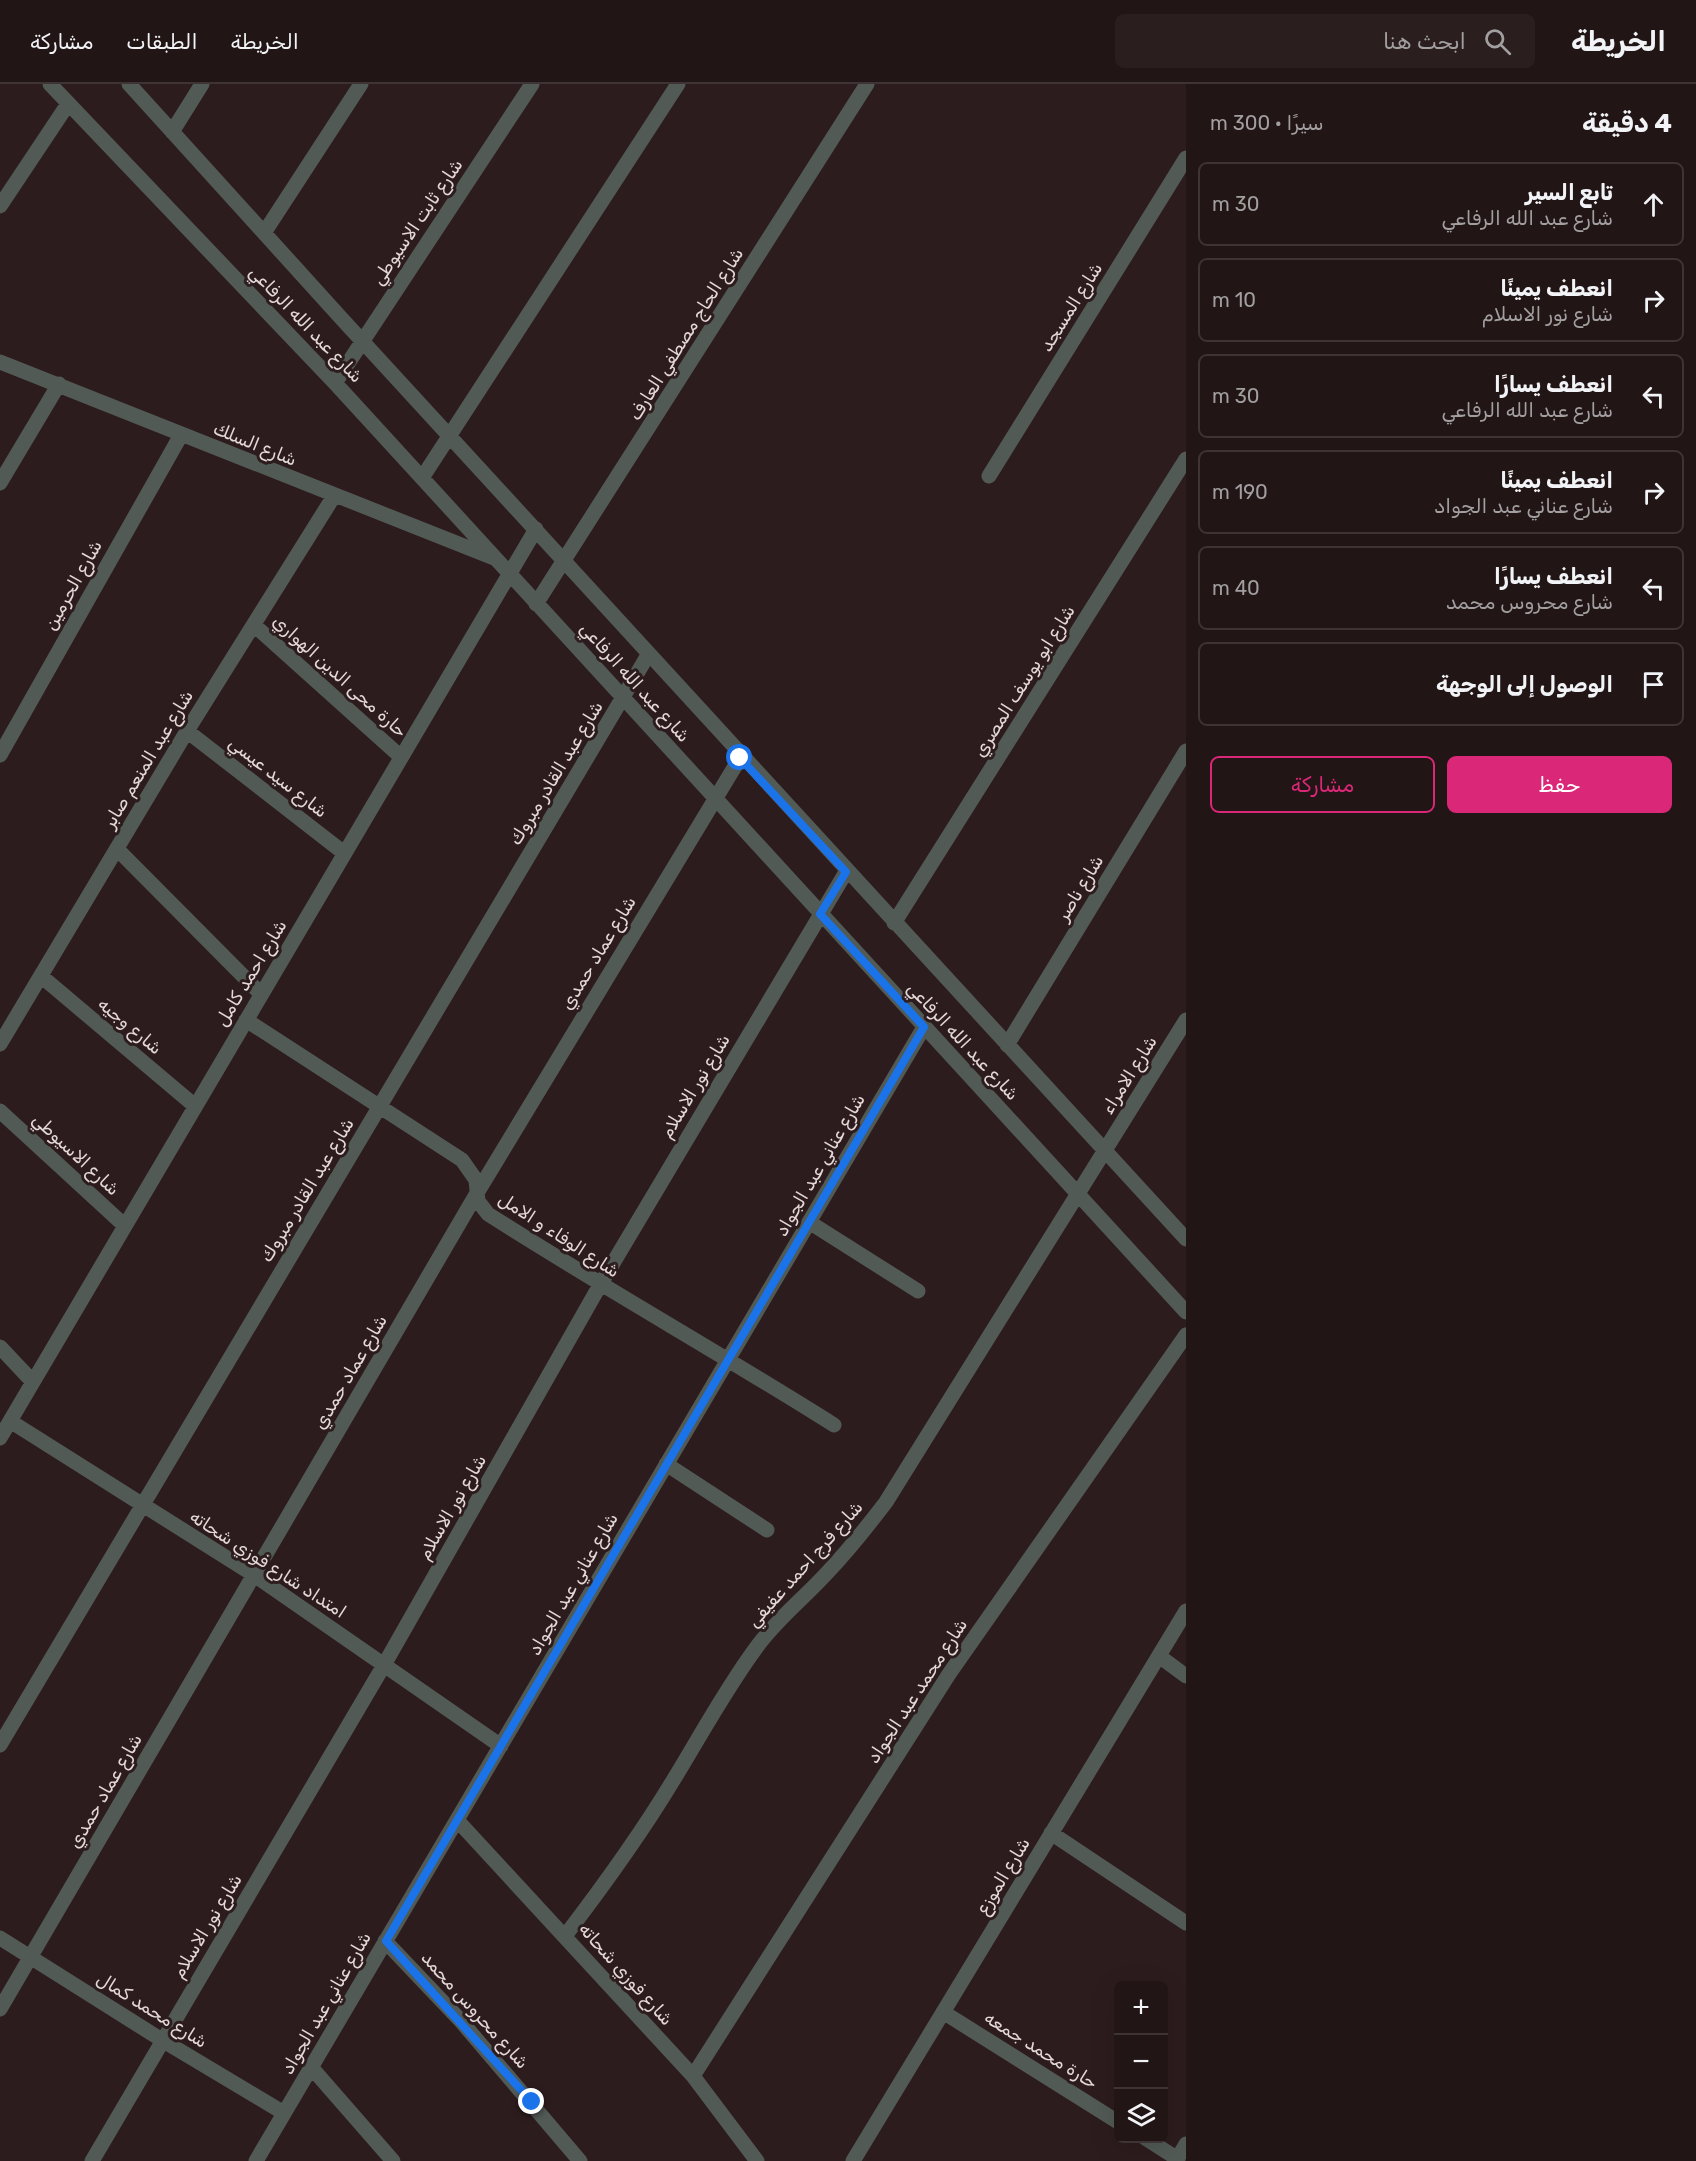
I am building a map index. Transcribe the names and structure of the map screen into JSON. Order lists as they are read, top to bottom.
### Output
{
  "streets": {
    "street": [
      "شارع ثابت الاسيوطي",
      "شارع المسجد",
      "شارع عبد الله الرفاعي",
      "شارع الحاج مصطفي العارف",
      "شارع السلك",
      "شارع الحرمين",
      "حارة محى الدين الهواري",
      "شارع ابو يوسف المصري",
      "شارع عبد المنعم صابر",
      "شارع عبد القادر مبروك",
      "شارع سيد عيسي",
      "شارع ناصر",
      "شارع عماد حمدي",
      "شارع احمد كامل",
      "شارع وجيه",
      "شارع الامراء",
      "شارع نور الاسلام",
      "شارع الاسيوطي",
      "شارع عناني عبد الجواد",
      "شارع الوفاء و الامل",
      "امتداد شارع فوزي شحاته",
      "شارع فرج احمد عفيفي",
      "شارع محمد عبد الجواد",
      "شارع الموزع",
      "شارع فوزي شحاته",
      "شارع محمد كمال",
      "شارع محروس محمد",
      "حارة محمد جمعه"
    ]
  },
  "crossings": [
    ["شارع ثابت الاسيوطي", "شارع عبد الله الرفاعي"],
    ["شارع عبد الله الرفاعي", "شارع الحاج مصطفي العارف"],
    ["شارع عبد الله الرفاعي", "شارع السلك"],
    ["شارع عبد الله الرفاعي", "شارع ابو يوسف المصري"],
    ["شارع عبد الله الرفاعي", "شارع عبد القادر مبروك"],
    ["شارع عبد الله الرفاعي", "شارع ناصر"],
    ["شارع عبد الله الرفاعي", "شارع عماد حمدي"],
    ["شارع عبد الله الرفاعي", "شارع احمد كامل"],
    ["شارع عبد الله الرفاعي", "شارع الامراء"],
    ["شارع عبد الله الرفاعي", "شارع نور الاسلام"],
    ["شارع عبد الله الرفاعي", "شارع عناني عبد الجواد"],
    ["شارع عبد الله الرفاعي", "شارع فرج احمد عفيفي"],
    ["شارع السلك", "شارع الحرمين"],
    ["شارع السلك", "شارع عبد المنعم صابر"],
    ["حارة محى الدين الهواري", "شارع عبد المنعم صابر"],
    ["حارة محى الدين الهواري", "شارع احمد كامل"],
    ["شارع عبد المنعم صابر", "شارع سيد عيسي"],
    ["شارع عبد المنعم صابر", "شارع وجيه"],
    ["شارع عبد القادر مبروك", "شارع الوفاء و الامل"],
    ["شارع عبد القادر مبروك", "امتداد شارع فوزي شحاته"],
    ["شارع سيد عيسي", "شارع احمد كامل"],
    ["شارع عماد حمدي", "شارع الوفاء و الامل"],
    ["شارع عماد حمدي", "امتداد شارع فوزي شحاته"],
    ["شارع عماد حمدي", "شارع محمد كمال"],
    ["شارع احمد كامل", "شارع وجيه"],
    ["شارع احمد كامل", "شارع الاسيوطي"],
    ["شارع احمد كامل", "شارع الوفاء و الامل"],
    ["شارع احمد كامل", "امتداد شارع فوزي شحاته"],
    ["شارع الامراء", "شارع فرج احمد عفيفي"],
    ["شارع نور الاسلام", "شارع الوفاء و الامل"],
    ["شارع نور الاسلام", "امتداد شارع فوزي شحاته"],
    ["شارع نور الاسلام", "شارع محمد كمال"],
    ["شارع عناني عبد الجواد", "شارع الوفاء و الامل"],
    ["شارع عناني عبد الجواد", "امتداد شارع فوزي شحاته"],
    ["شارع عناني عبد الجواد", "شارع فوزي شحاته"],
    ["شارع عناني عبد الجواد", "شارع محمد كمال"],
    ["شارع عناني عبد الجواد", "شارع محروس محمد"],
    ["شارع فرج احمد عفيفي", "شارع فوزي شحاته"],
    ["شارع محمد عبد الجواد", "شارع فوزي شحاته"],
    ["شارع الموزع", "حارة محمد جمعه"]
  ],
  "page": {
    "header": "الخريطة",
    "search": "ابحث هنا",
    "nav": ["الخريطة", "الطبقات", "مشاركة"],
    "heading": ["4 دقيقة", "سيرًا · 300 m"],
    "list": [
      ["تابع السير", "شارع عبد الله الرفاعي", "30 m"],
      ["انعطف يمينًا", "شارع نور الاسلام", "10 m"],
      ["انعطف يسارًا", "شارع عبد الله الرفاعي", "30 m"],
      ["انعطف يمينًا", "شارع عناني عبد الجواد", "190 m"],
      ["انعطف يسارًا", "شارع محروس محمد", "40 m"],
      "الوصول إلى الوجهة"
    ],
    "buttons": ["حفظ", "مشاركة"],
    "map_buttons": ["+", "−"]
  }
}
